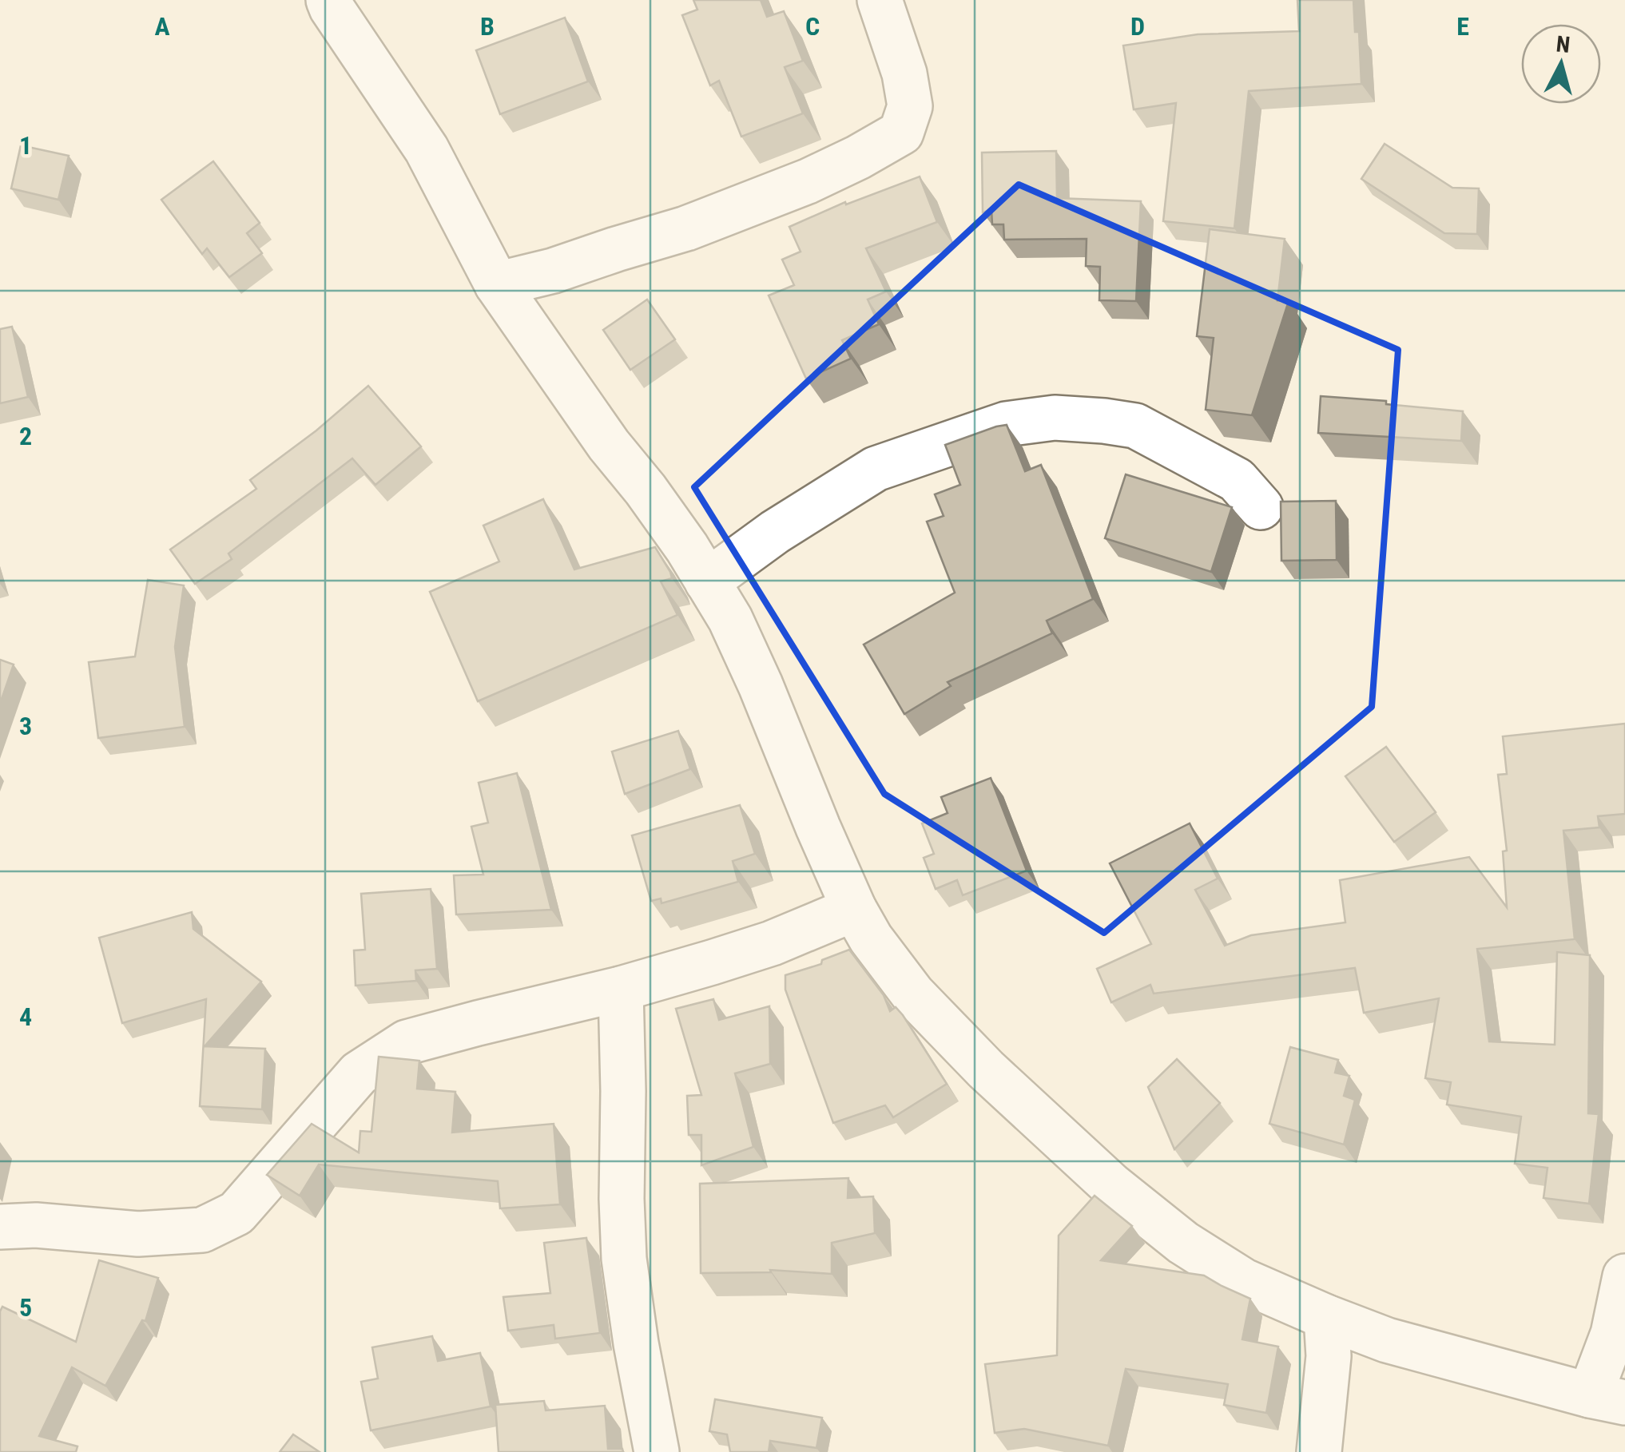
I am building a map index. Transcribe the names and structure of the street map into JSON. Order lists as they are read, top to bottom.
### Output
{
  "north": "top",
  "grid": {
    "columns": [
      "A",
      "B",
      "C",
      "D",
      "E"
    ],
    "rows": [
      "1",
      "2",
      "3",
      "4",
      "5"
    ]
  }
}
